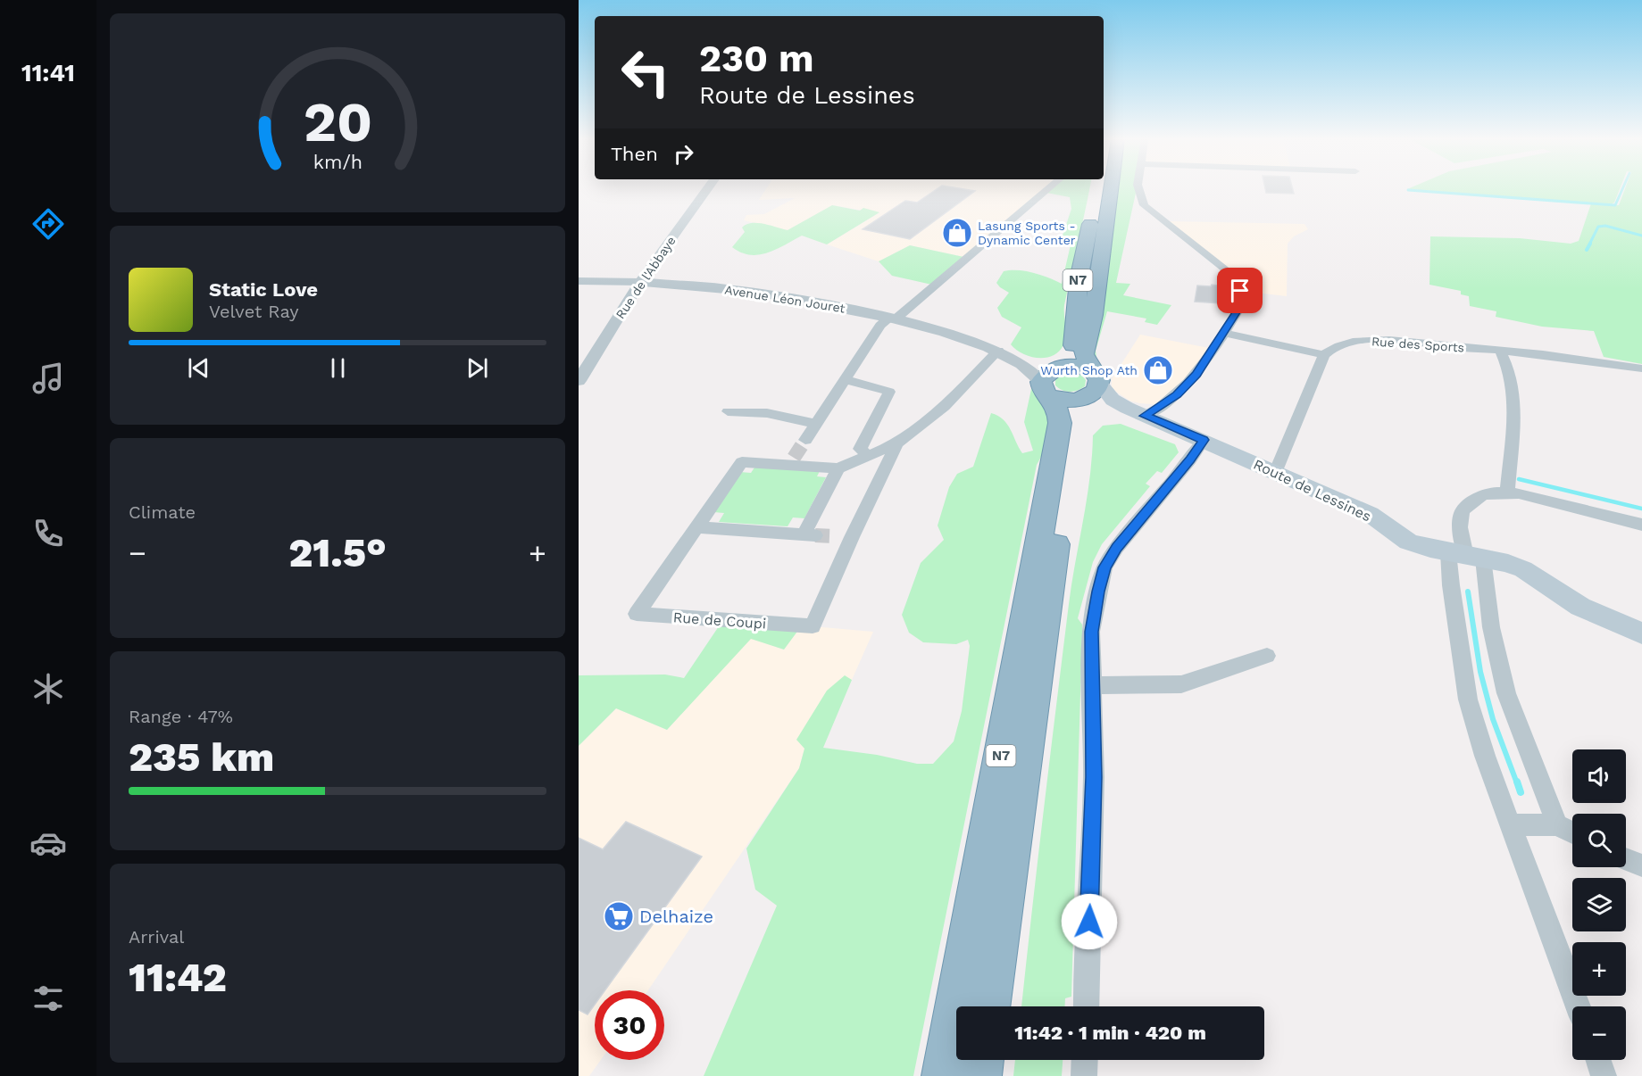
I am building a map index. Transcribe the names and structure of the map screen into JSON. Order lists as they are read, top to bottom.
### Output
{
  "streets": {
    "highway": ["N7"],
    "main road": ["Route de Lessines"],
    "street": [
      "Rue de l'Abbaye",
      "Avenue Léon Jouret",
      "Rue des Sports",
      "Rue de Coupi"
    ]
  },
  "crossings": [
    ["Rue de l'Abbaye", "Avenue Léon Jouret"],
    ["N7", "Avenue Léon Jouret"],
    ["N7", "Route de Lessines"],
    ["Avenue Léon Jouret", "Route de Lessines"],
    ["Avenue Léon Jouret", "Rue de Coupi"]
  ],
  "places": {
    "shop": ["Lasung Sports - Dynamic Center", "Wurth Shop Ath"],
    "supermarket": ["Delhaize"]
  },
  "page": {
    "tabs": "11:41",
    "turn": ["230 m", "Route de Lessines"],
    "then": "Then",
    "song": ["Static Love", "Velvet Ray"],
    "tile": [
      "Climate",
      ["Range · 47%", "235 km"],
      ["Arrival", "11:42"]
    ],
    "heat": ["−", "21.5°", "+"],
    "map_buttons": ["+", "−"],
    "limit": "30",
    "trip": "11:42 · 1 min · 420 m",
    "gauge": ["20", "km/h"]
  }
}
